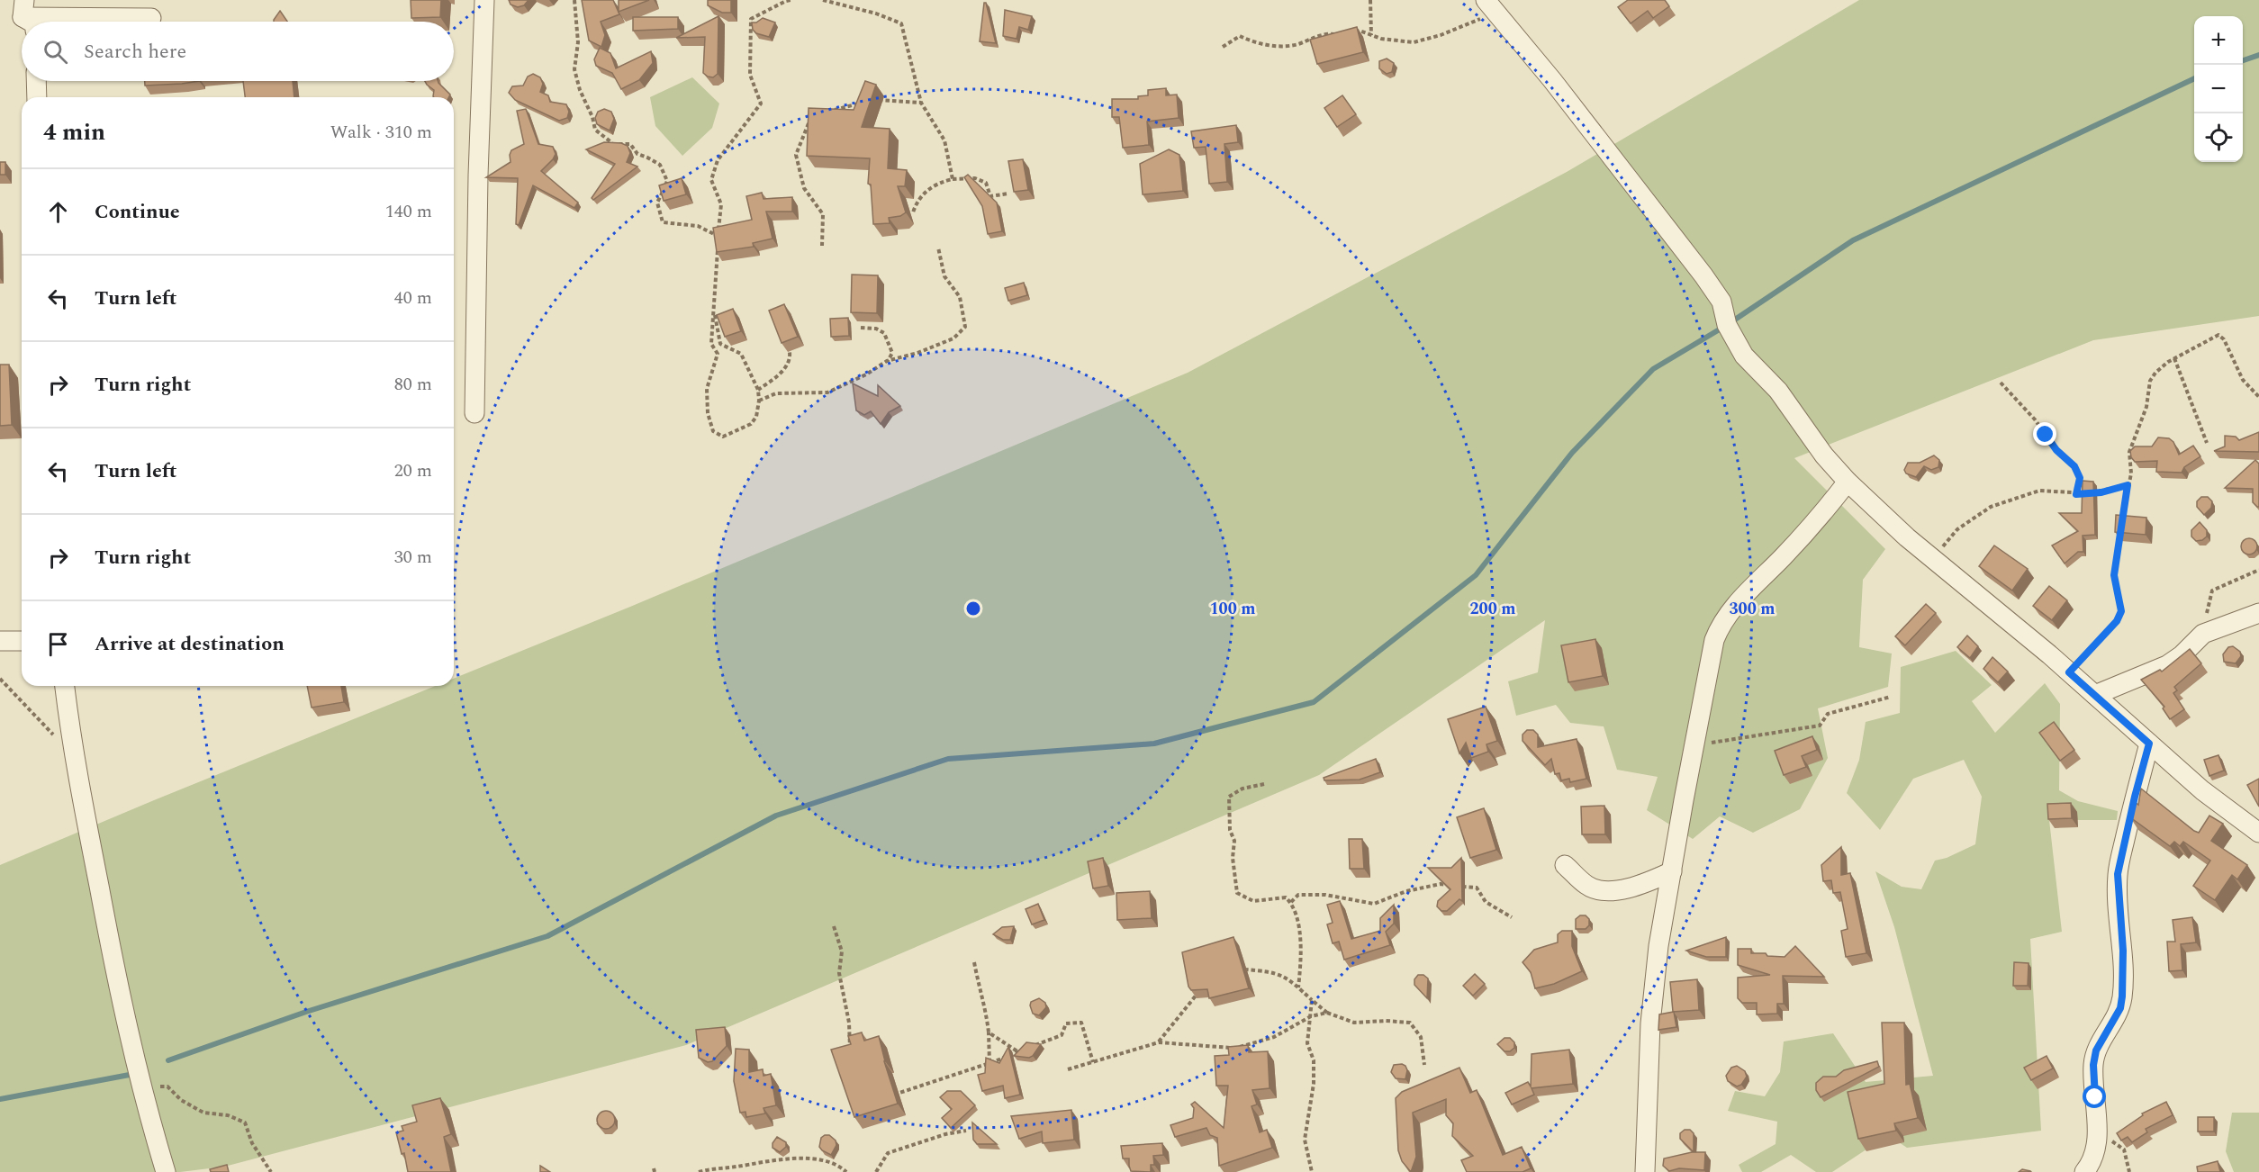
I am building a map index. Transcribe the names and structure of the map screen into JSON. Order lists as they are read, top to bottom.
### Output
{
  "page": {
    "map_buttons": ["+", "−"],
    "search": "Search here",
    "heading": ["4 min", "Walk · 310 m"],
    "list": [
      ["Continue", "140 m"],
      ["Turn left", "40 m"],
      ["Turn right", "80 m"],
      ["Turn left", "20 m"],
      ["Turn right", "30 m"],
      "Arrive at destination"
    ]
  },
  "rings": ["100 m", "200 m", "300 m"]
}
